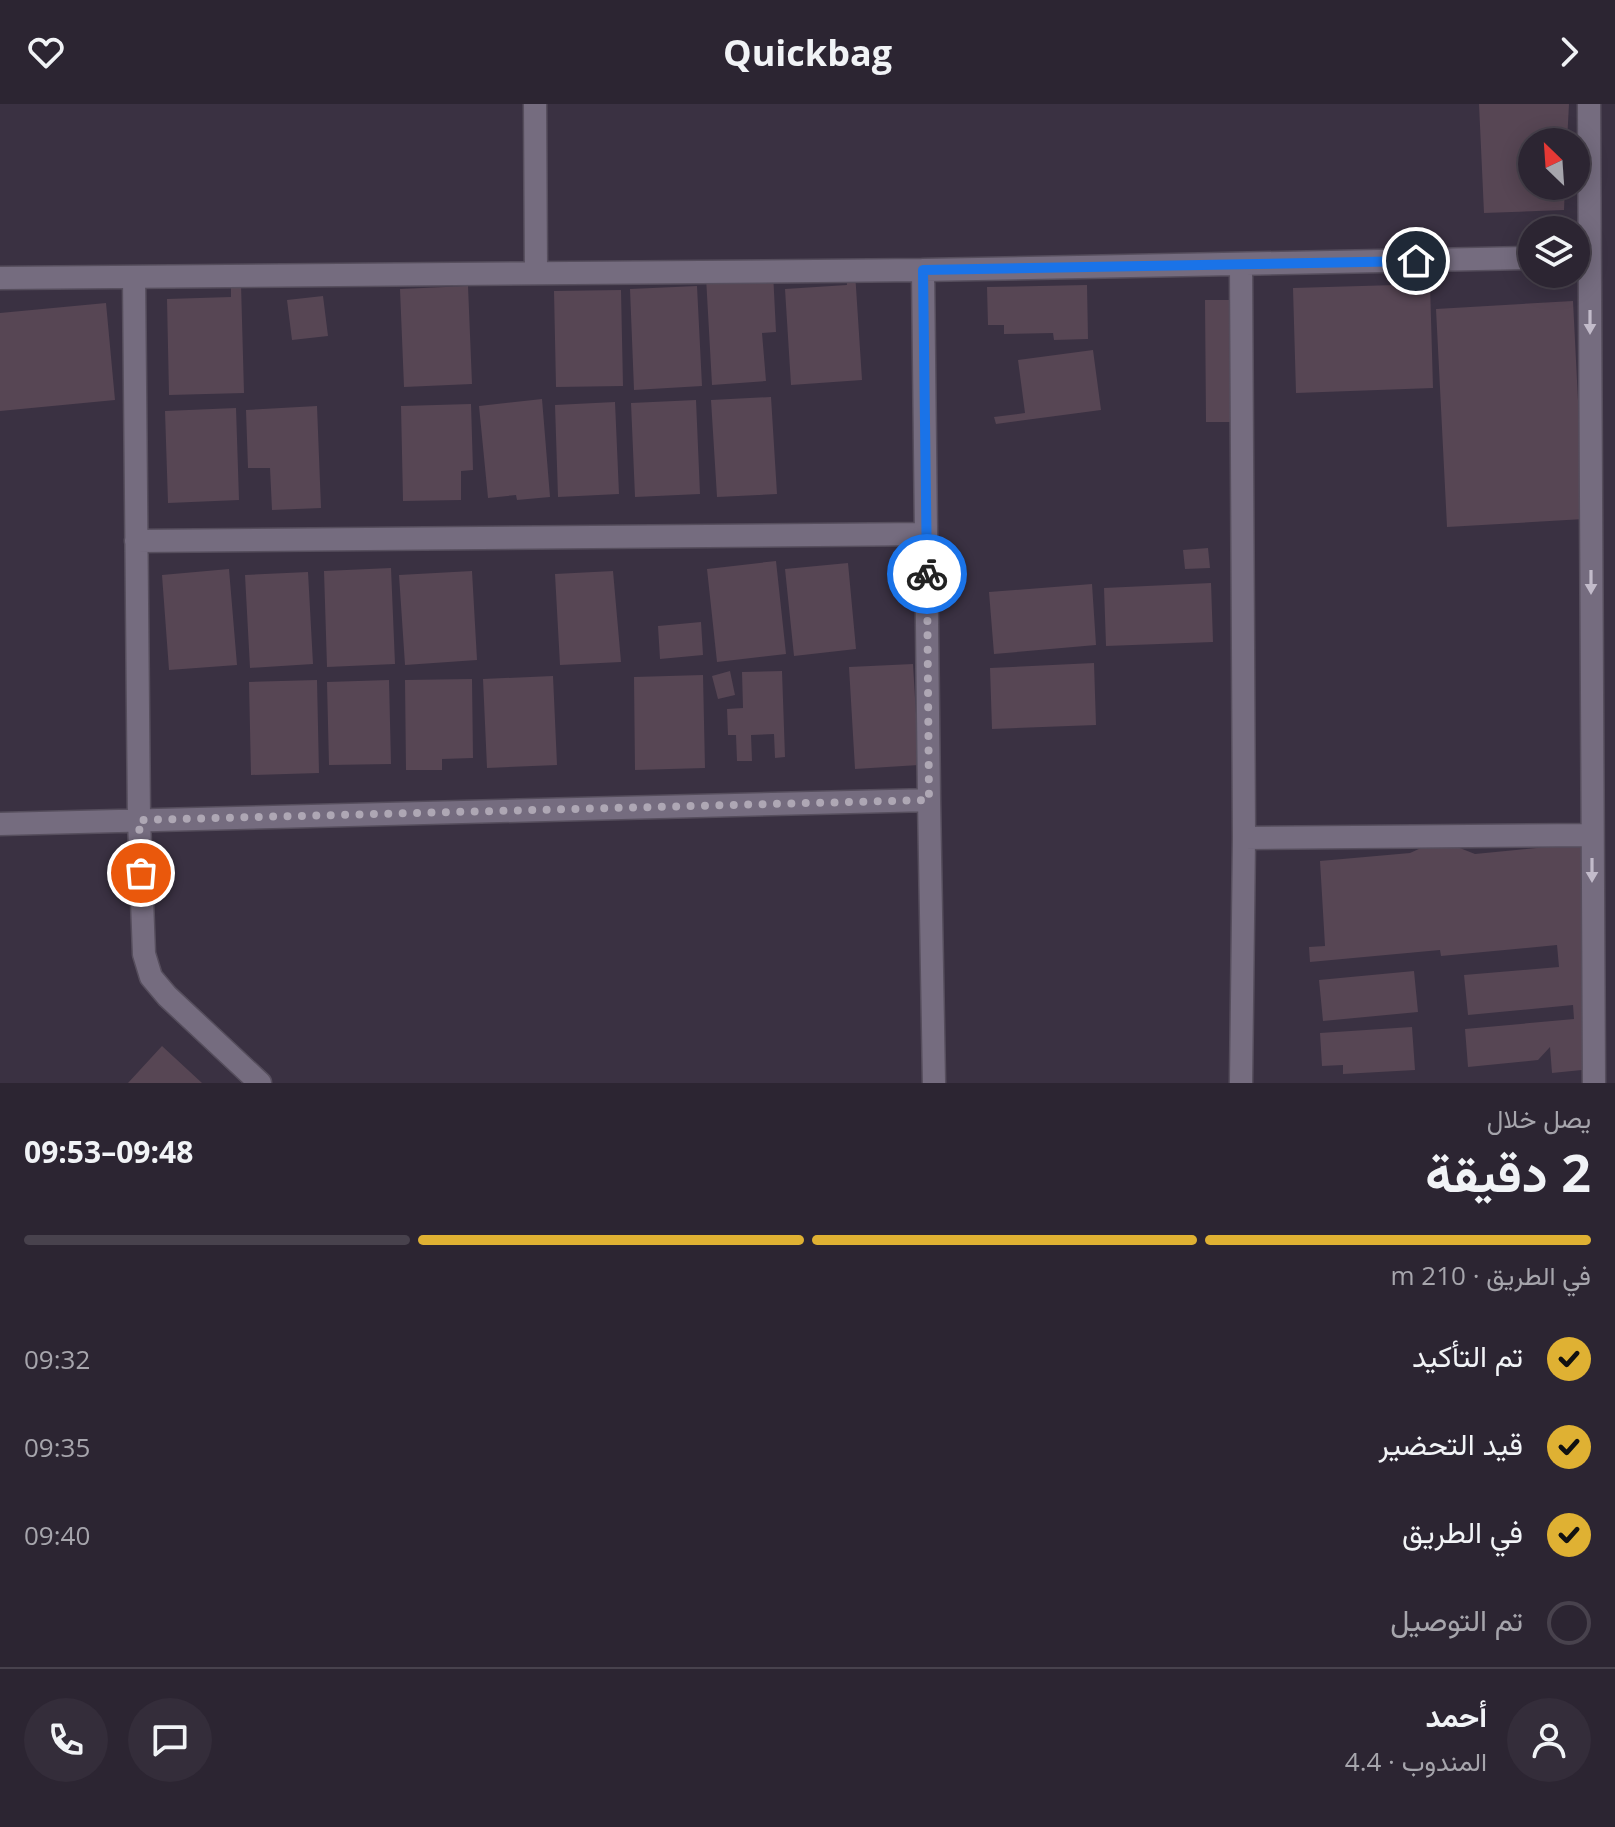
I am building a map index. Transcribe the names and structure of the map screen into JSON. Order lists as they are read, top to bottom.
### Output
{
  "north": "top left",
  "page": {
    "header": "Quickbag",
    "heading": ["2 دقيقة", "يصل خلال", "09:48–09:53"],
    "panel": ["أحمد", "المندوب · 4.4"],
    "bar": "في الطريق · 210 m",
    "list": [
      ["تم التأكيد", "09:32"],
      ["قيد التحضير", "09:35"],
      ["في الطريق", "09:40"],
      "تم التوصيل"
    ]
  }
}
